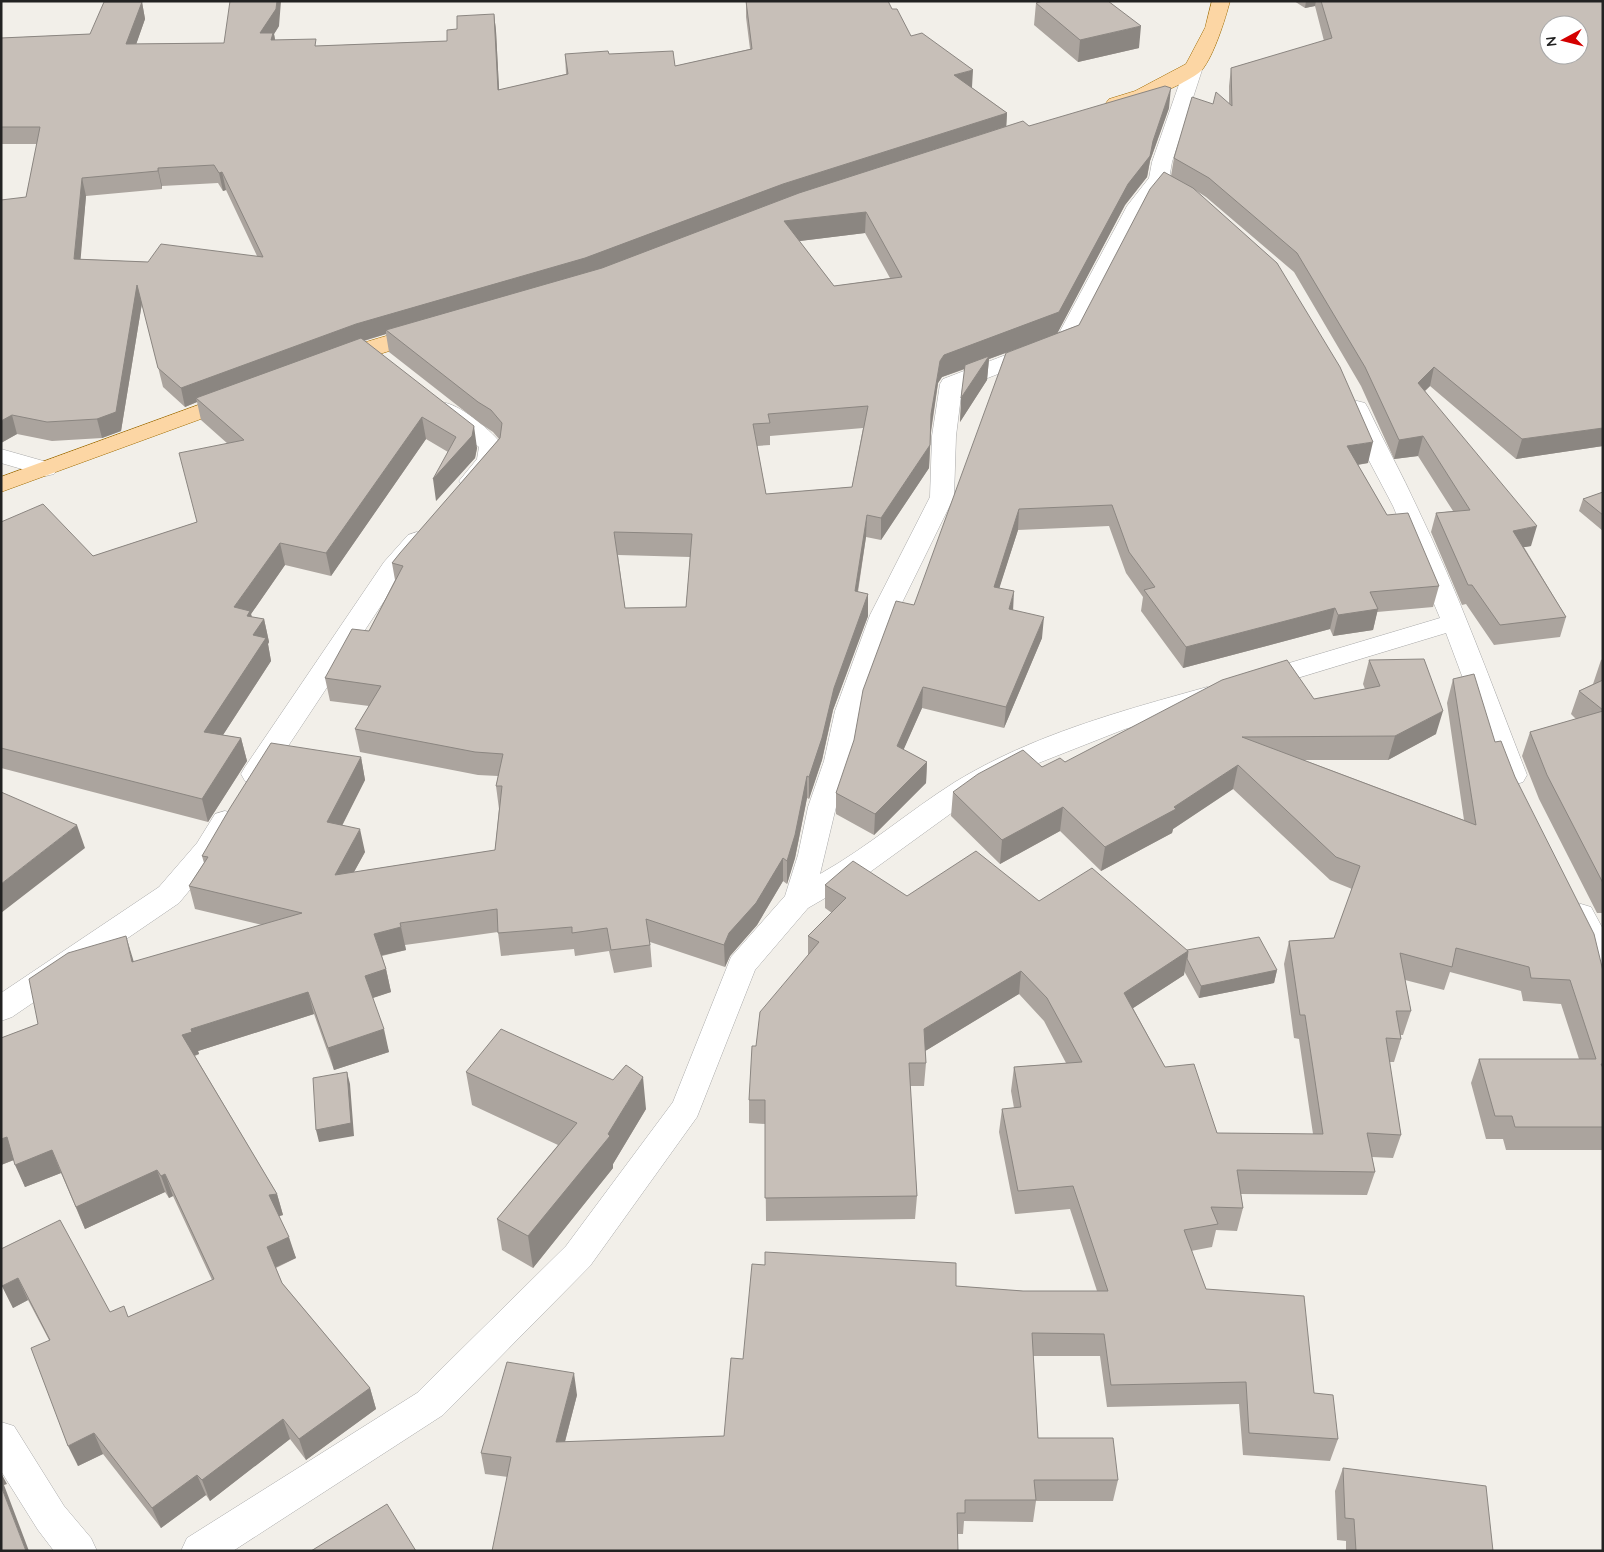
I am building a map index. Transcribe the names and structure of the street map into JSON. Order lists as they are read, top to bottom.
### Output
{
  "north": "left"
}
